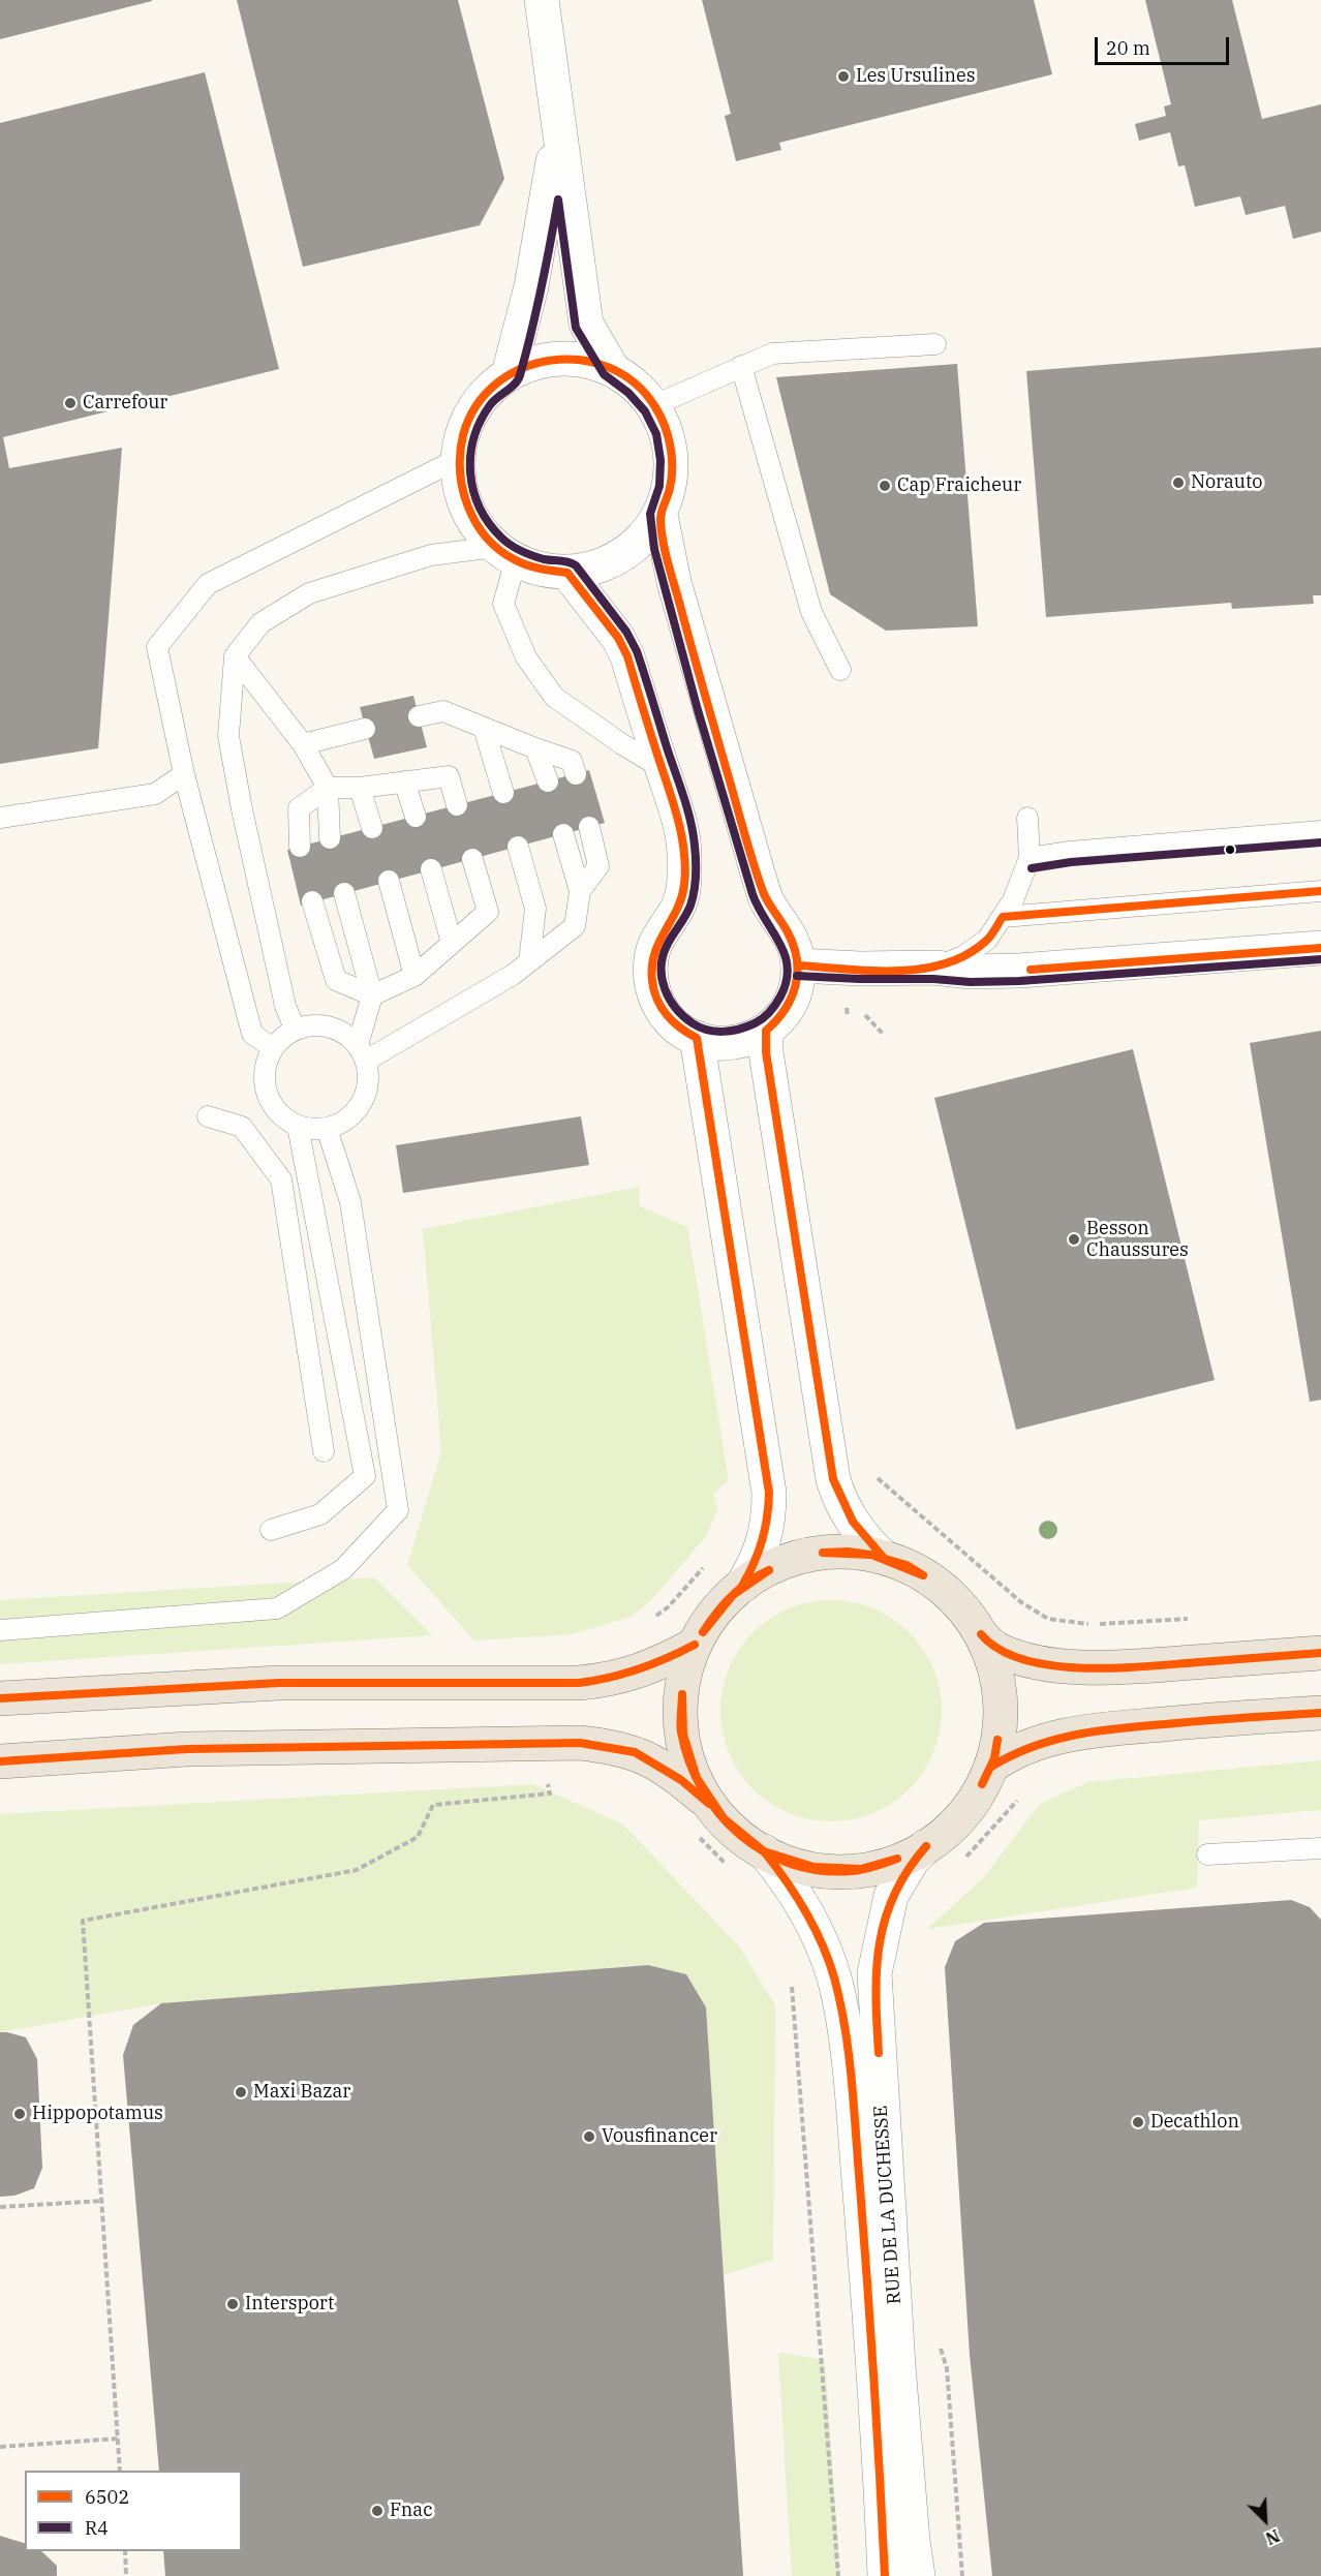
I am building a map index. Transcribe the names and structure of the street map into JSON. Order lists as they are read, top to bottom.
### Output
{
  "streets": {
    "street": ["RUE DE LA DUCHESSE"]
  },
  "places": [
    "Les Ursulines",
    "Carrefour",
    "Norauto",
    "Cap Fraicheur",
    "Besson Chaussures",
    "Maxi Bazar",
    "Hippopotamus",
    "Decathlon",
    "Vousfinancer",
    "Intersport",
    "Fnac"
  ],
  "lines": ["transit line R4", "transit line 6502"],
  "legend": ["6502", "R4"],
  "scale_bar": "20 m",
  "north": "bottom right"
}
